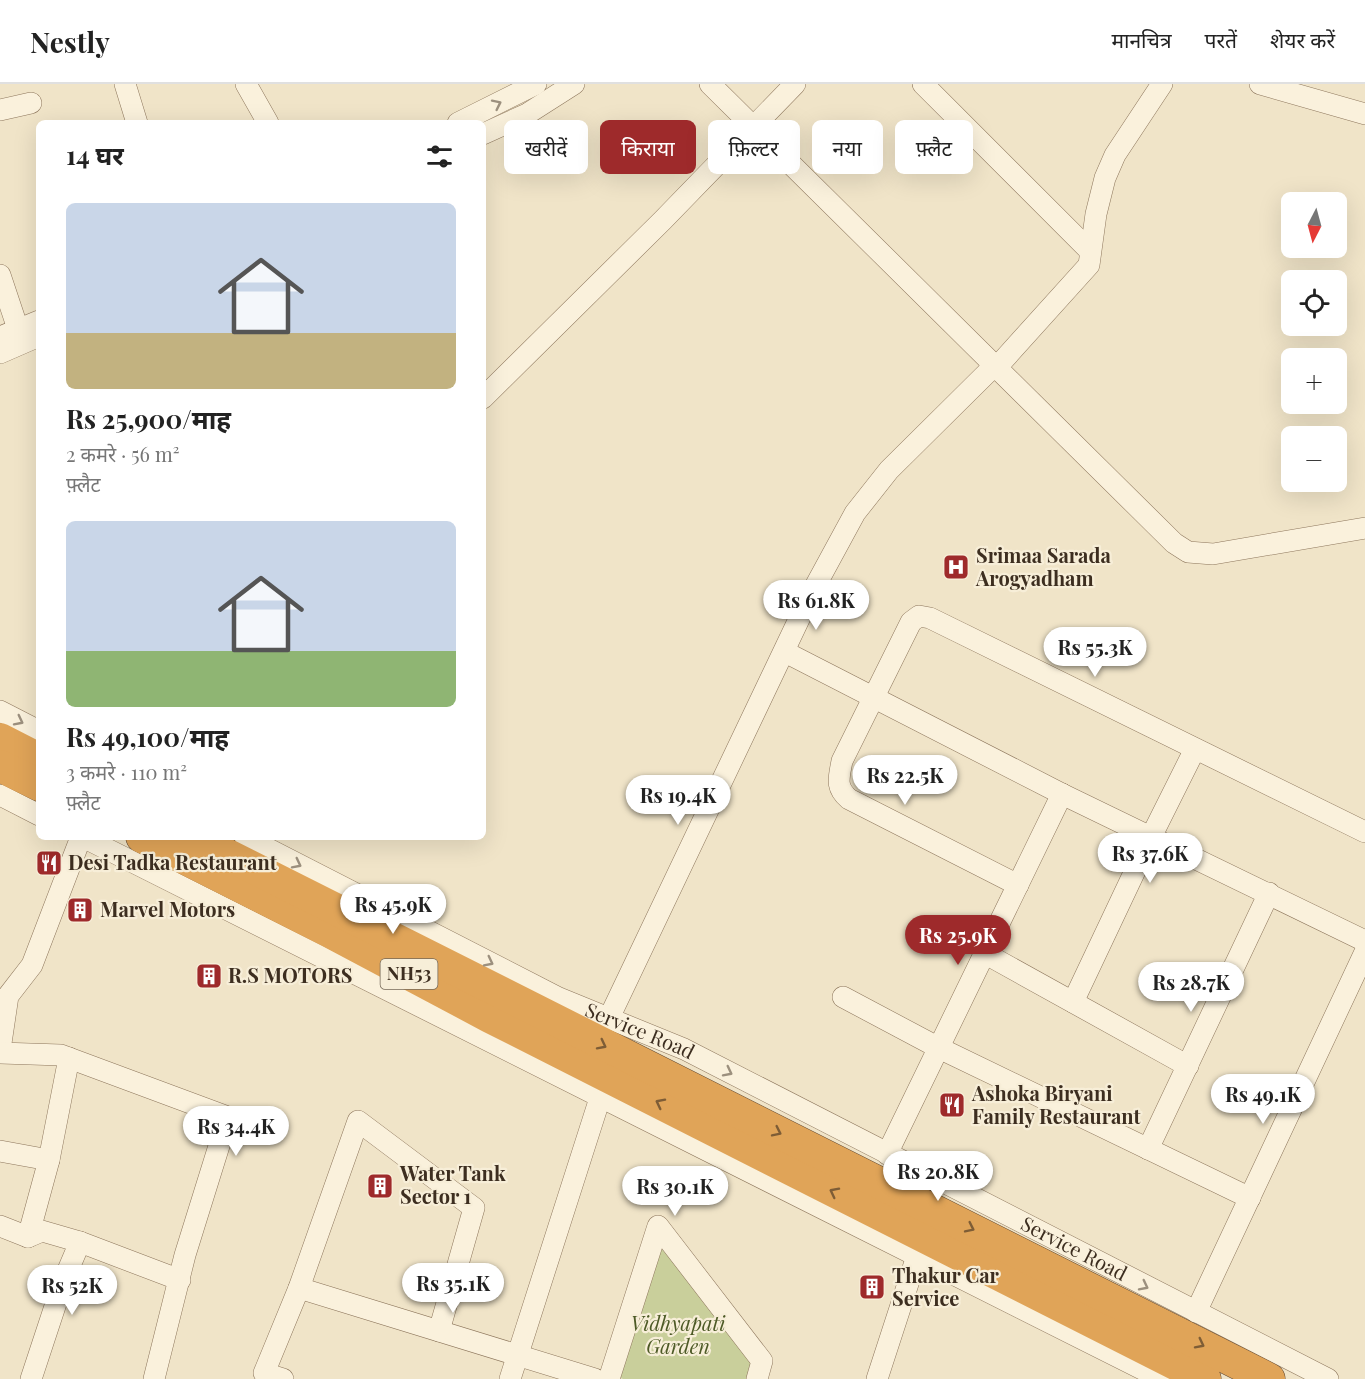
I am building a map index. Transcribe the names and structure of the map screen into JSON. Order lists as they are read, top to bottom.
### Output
{
  "streets": {
    "highway": ["NH53"],
    "street": ["Service Road"]
  },
  "crossings": [
    ["NH53", "Service Road"]
  ],
  "parks": ["Vidhyapati Garden"],
  "places": {
    "hospital": ["Srimaa Sarada Arogyadham"],
    "restaurant": ["Desi Tadka Restaurant", "Ashoka Biryani Family Restaurant"],
    "building": [
      "Marvel Motors",
      "R.S MOTORS",
      "Water Tank Sector 1",
      "Thakur Car Service"
    ]
  },
  "north": "bottom",
  "page": {
    "header": "Nestly",
    "nav": ["मानचित्र", "परतें", "शेयर करें"],
    "chip": [
      "खरीदें",
      "किराया",
      "फ़िल्टर",
      "नया",
      "फ़्लैट"
    ],
    "heading": "14 घर",
    "map_buttons": ["+", "−"],
    "list": [
      {
        "name": "Rs 25,900/माह",
        "note": "2 कमरे · 56 m² · फ़्लैट"
      },
      {
        "name": "Rs 49,100/माह",
        "note": "3 कमरे · 110 m² · फ़्लैट"
      }
    ],
    "price": [
      "Rs 61.8K",
      "Rs 55.3K",
      "Rs 22.5K",
      "Rs 19.4K",
      "Rs 37.6K",
      "Rs 45.9K",
      "Rs 25.9K",
      "Rs 28.7K",
      "Rs 49.1K",
      "Rs 34.4K",
      "Rs 20.8K",
      "Rs 30.1K",
      "Rs 35.1K",
      "Rs 52K"
    ]
  }
}
